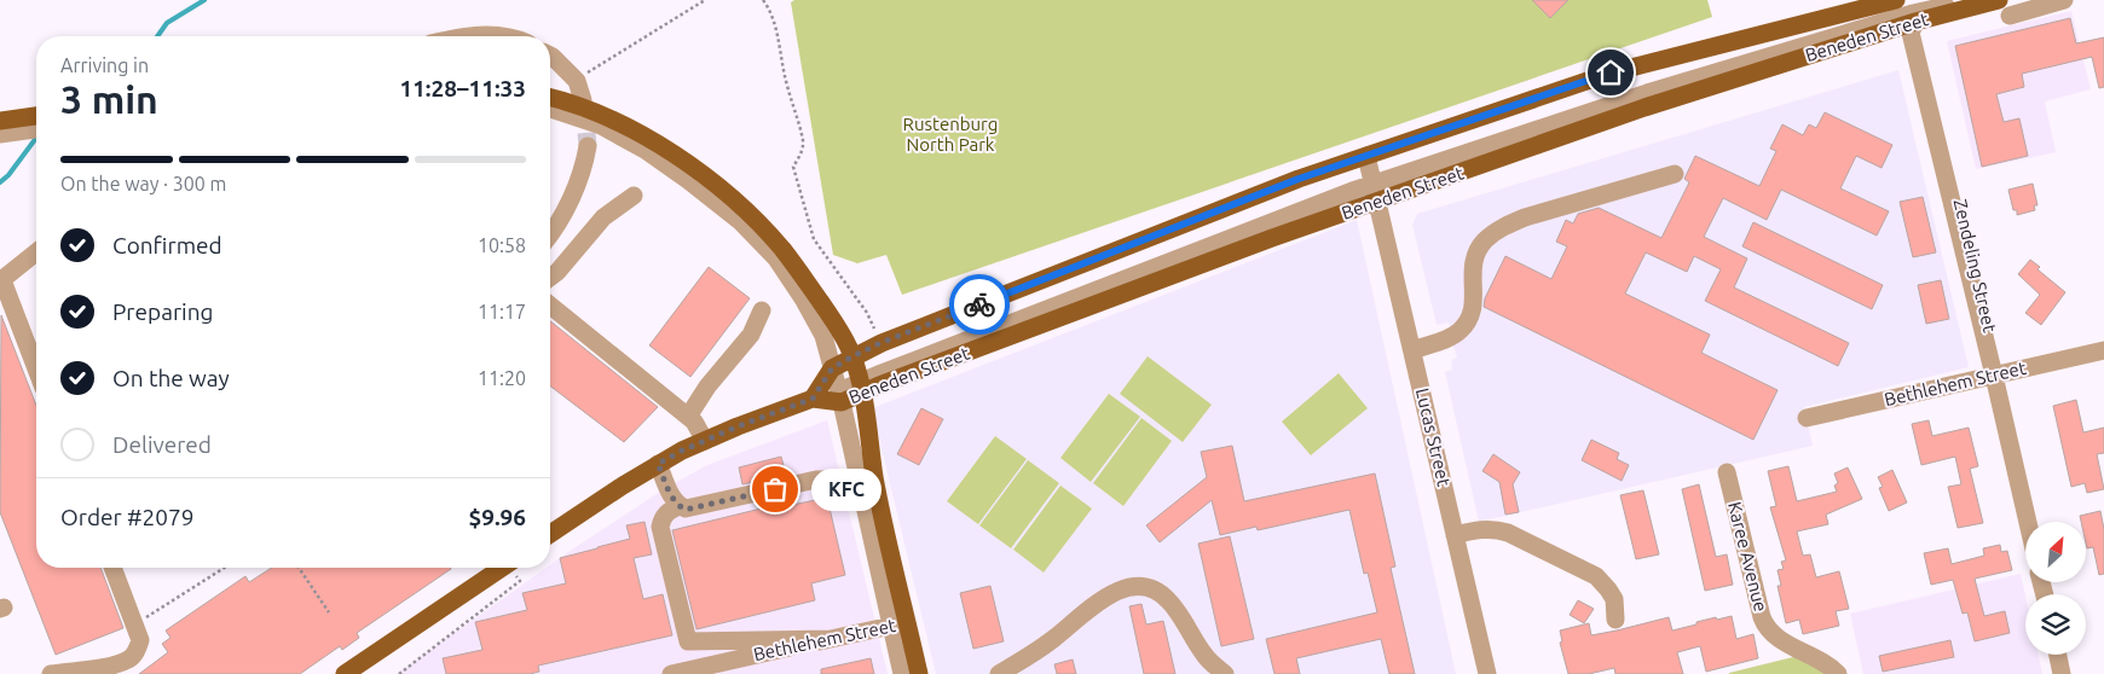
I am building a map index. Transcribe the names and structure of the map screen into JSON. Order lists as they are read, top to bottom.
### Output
{
  "streets": {
    "main road": ["Beneden Street"],
    "street": [
      "Zendeling Street",
      "Bethlehem Street",
      "Lucas Street",
      "Karee Avenue"
    ]
  },
  "crossings": [
    ["Beneden Street", "Zendeling Street"],
    ["Beneden Street", "Lucas Street"],
    ["Zendeling Street", "Bethlehem Street"]
  ],
  "parks": ["Rustenburg North Park"],
  "places": ["KFC"],
  "north": "top right",
  "page": {
    "heading": ["3 min", "Arriving in", "11:28–11:33"],
    "panel": ["Order #2079", "$9.96"],
    "bar": "On the way · 300 m",
    "list": [
      ["Confirmed", "10:58"],
      ["Preparing", "11:17"],
      ["On the way", "11:20"],
      "Delivered"
    ],
    "bubble": "KFC"
  }
}
